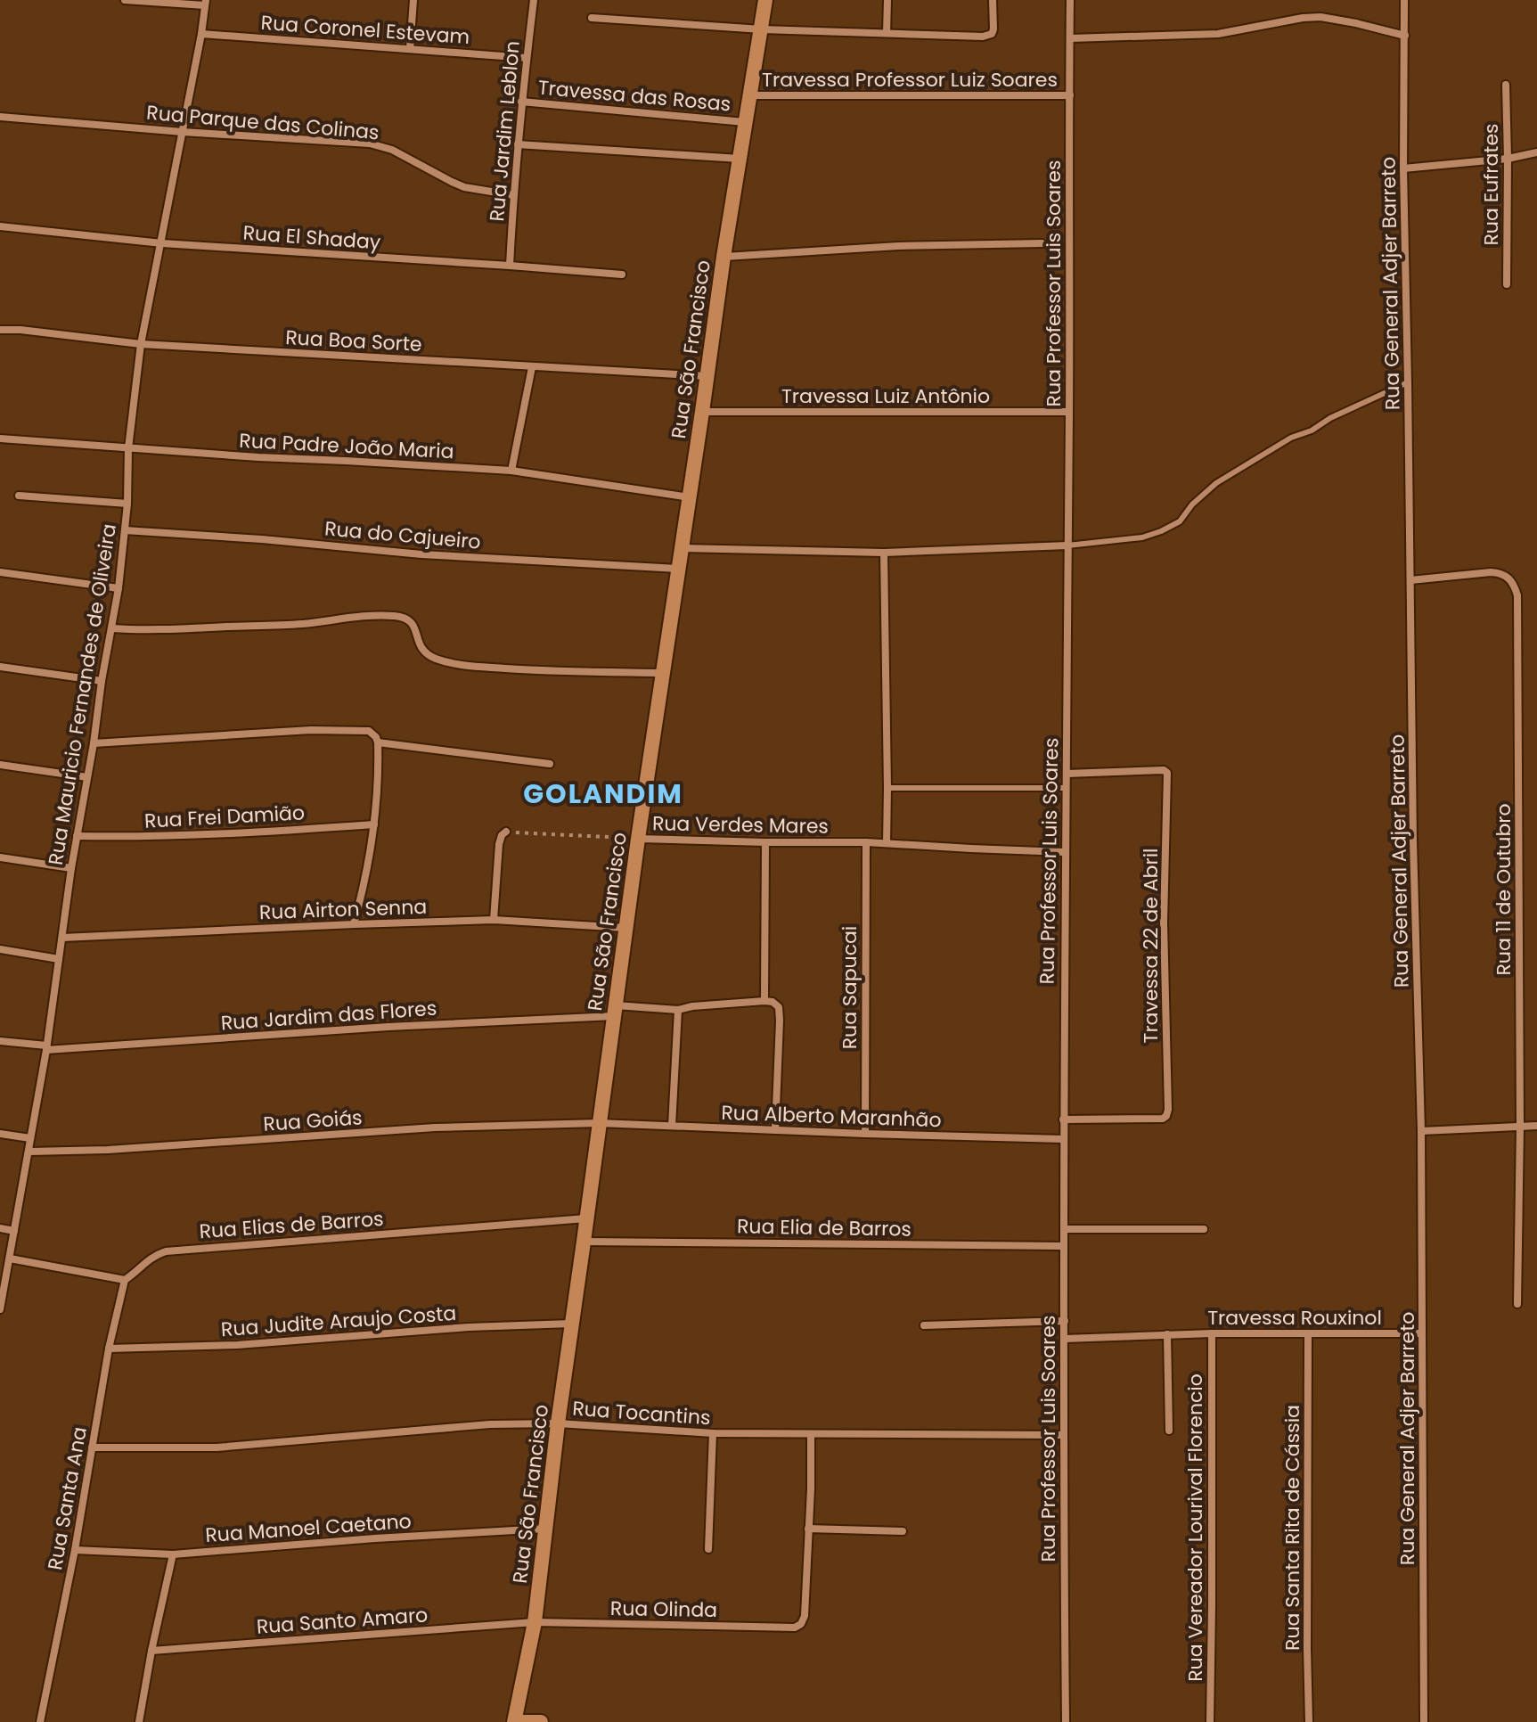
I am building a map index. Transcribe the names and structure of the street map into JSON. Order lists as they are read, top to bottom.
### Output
{
  "streets": {
    "street": [
      "Rua Coronel Estevam",
      "Travessa Professor Luiz Soares",
      "Travessa das Rosas",
      "Rua Parque das Colinas",
      "Rua Jardim Leblon",
      "Rua Eufrates",
      "Rua El Shaday",
      "Rua Professor Luis Soares",
      "Rua General Adjer Barreto",
      "Rua Boa Sorte",
      "Rua São Francisco",
      "Travessa Luiz Antônio",
      "Rua Padre João Maria",
      "Rua do Cajueiro",
      "Rua Mauricio Fernandes de Oliveira",
      "Rua Frei Damião",
      "Rua Verdes Mares",
      "Rua 11 de Outubro",
      "Rua Airton Senna",
      "Travessa 22 de Abril",
      "Rua Sapucai",
      "Rua Jardim das Flores",
      "Rua Alberto Maranhão",
      "Rua Goiás",
      "Rua Elias de Barros",
      "Rua Elia de Barros",
      "Travessa Rouxinol",
      "Rua Judite Araujo Costa",
      "Rua Tocantins",
      "Rua Santa Ana",
      "Rua Manoel Caetano",
      "Rua Vereador Lourival Florencio",
      "Rua Santa Rita de Cássia",
      "Rua Olinda",
      "Rua Santo Amaro"
    ]
  },
  "crossings": [
    ["Rua Coronel Estevam", "Rua Jardim Leblon"],
    ["Rua Coronel Estevam", "Rua Mauricio Fernandes de Oliveira"],
    ["Travessa Professor Luiz Soares", "Rua Professor Luis Soares"],
    ["Travessa Professor Luiz Soares", "Rua São Francisco"],
    ["Travessa das Rosas", "Rua Jardim Leblon"],
    ["Travessa das Rosas", "Rua São Francisco"],
    ["Rua Parque das Colinas", "Rua Jardim Leblon"],
    ["Rua Parque das Colinas", "Rua Mauricio Fernandes de Oliveira"],
    ["Rua Jardim Leblon", "Rua El Shaday"],
    ["Rua El Shaday", "Rua Mauricio Fernandes de Oliveira"],
    ["Rua Professor Luis Soares", "Travessa Luiz Antônio"],
    ["Rua Professor Luis Soares", "Rua Verdes Mares"],
    ["Rua Professor Luis Soares", "Travessa 22 de Abril"],
    ["Rua Professor Luis Soares", "Rua Alberto Maranhão"],
    ["Rua Professor Luis Soares", "Rua Elia de Barros"],
    ["Rua Professor Luis Soares", "Travessa Rouxinol"],
    ["Rua Professor Luis Soares", "Rua Tocantins"],
    ["Rua General Adjer Barreto", "Rua 11 de Outubro"],
    ["Rua General Adjer Barreto", "Travessa Rouxinol"],
    ["Rua Boa Sorte", "Rua São Francisco"],
    ["Rua Boa Sorte", "Rua Mauricio Fernandes de Oliveira"],
    ["Rua São Francisco", "Travessa Luiz Antônio"],
    ["Rua São Francisco", "Rua Padre João Maria"],
    ["Rua São Francisco", "Rua do Cajueiro"],
    ["Rua São Francisco", "Rua Verdes Mares"],
    ["Rua São Francisco", "Rua Airton Senna"],
    ["Rua São Francisco", "Rua Jardim das Flores"],
    ["Rua São Francisco", "Rua Alberto Maranhão"],
    ["Rua São Francisco", "Rua Goiás"],
    ["Rua São Francisco", "Rua Elias de Barros"],
    ["Rua São Francisco", "Rua Elia de Barros"],
    ["Rua São Francisco", "Rua Judite Araujo Costa"],
    ["Rua São Francisco", "Rua Tocantins"],
    ["Rua São Francisco", "Rua Manoel Caetano"],
    ["Rua São Francisco", "Rua Olinda"],
    ["Rua São Francisco", "Rua Santo Amaro"],
    ["Rua Padre João Maria", "Rua Mauricio Fernandes de Oliveira"],
    ["Rua do Cajueiro", "Rua Mauricio Fernandes de Oliveira"],
    ["Rua Mauricio Fernandes de Oliveira", "Rua Frei Damião"],
    ["Rua Mauricio Fernandes de Oliveira", "Rua Airton Senna"],
    ["Rua Mauricio Fernandes de Oliveira", "Rua Jardim das Flores"],
    ["Rua Mauricio Fernandes de Oliveira", "Rua Goiás"],
    ["Rua Verdes Mares", "Rua Sapucai"],
    ["Rua Sapucai", "Rua Alberto Maranhão"],
    ["Rua Alberto Maranhão", "Rua Goiás"],
    ["Rua Elias de Barros", "Rua Santa Ana"],
    ["Travessa Rouxinol", "Rua Vereador Lourival Florencio"],
    ["Travessa Rouxinol", "Rua Santa Rita de Cássia"],
    ["Rua Judite Araujo Costa", "Rua Santa Ana"],
    ["Rua Tocantins", "Rua Santa Ana"],
    ["Rua Santa Ana", "Rua Manoel Caetano"],
    ["Rua Olinda", "Rua Santo Amaro"]
  ],
  "districts": ["GOLANDIM"]
}
